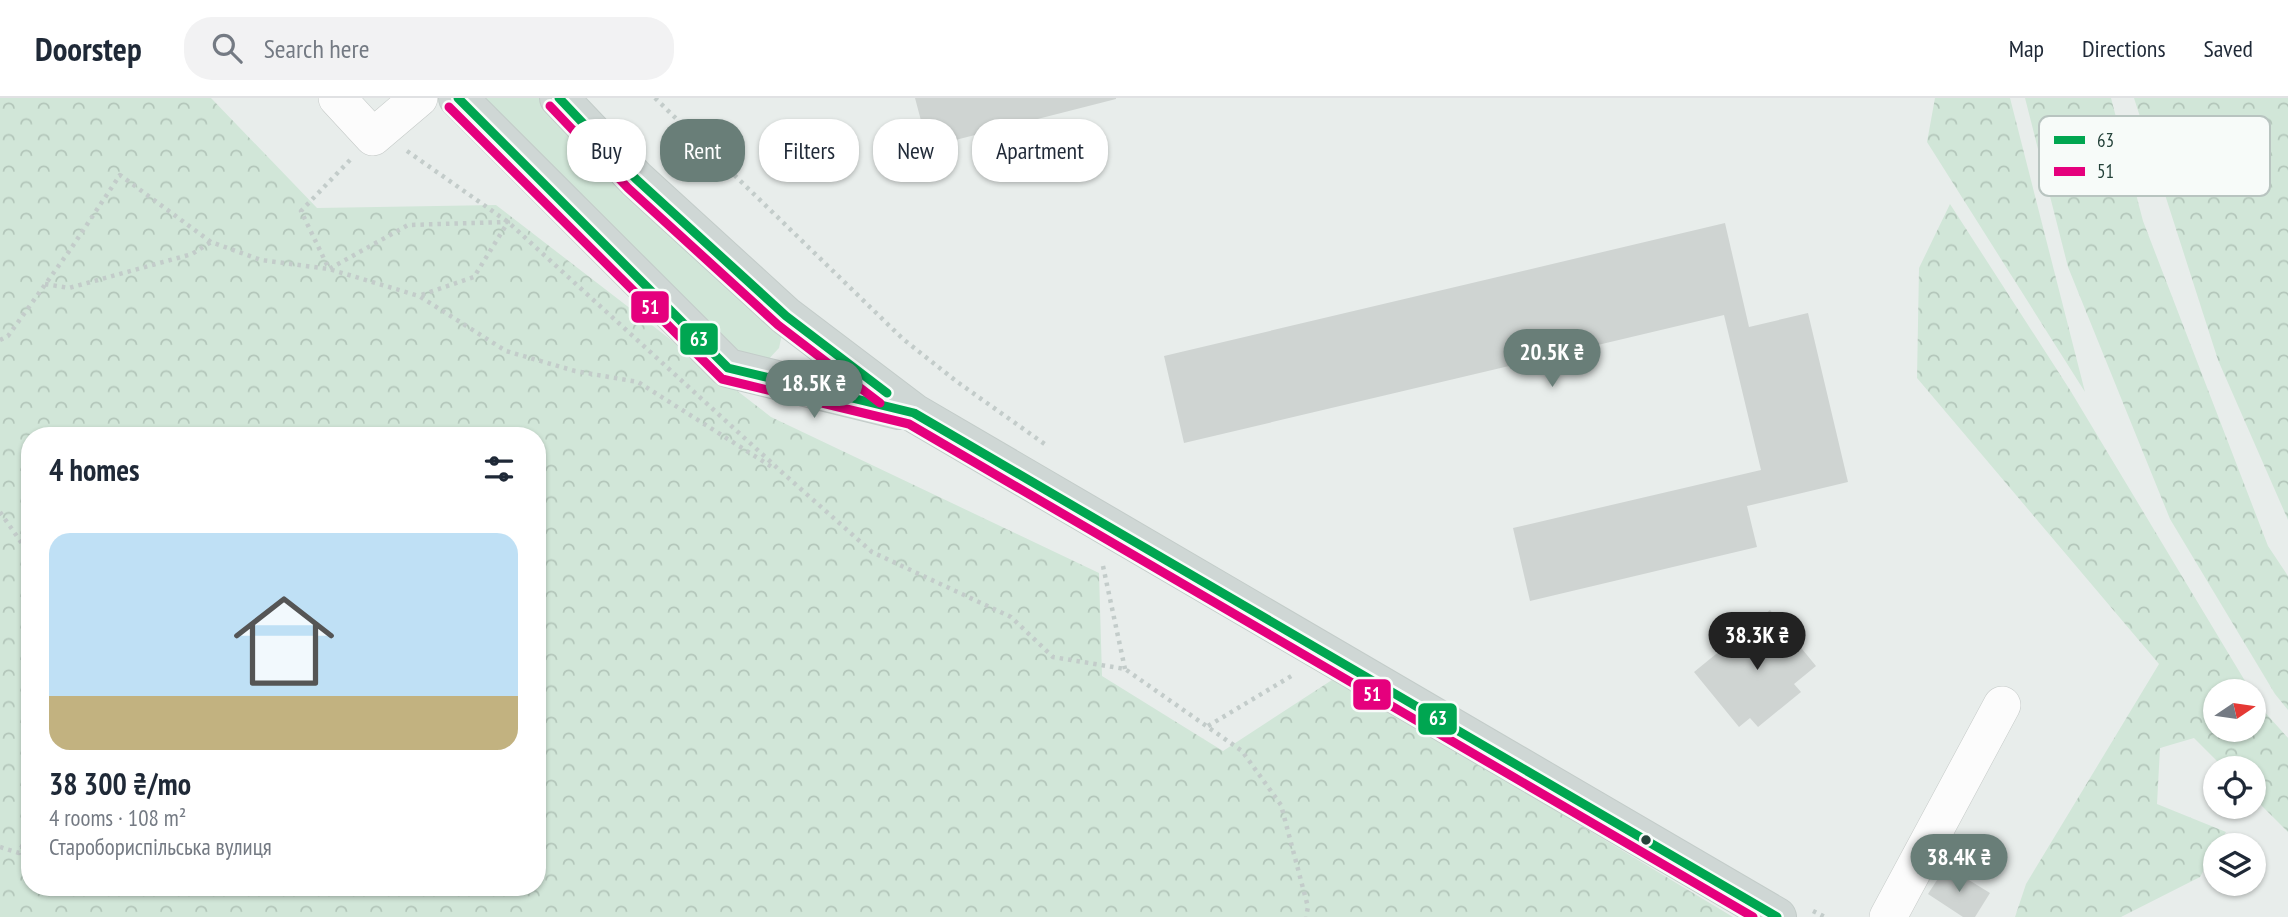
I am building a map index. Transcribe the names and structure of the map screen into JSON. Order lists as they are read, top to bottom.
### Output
{
  "lines": ["transit line 63", "transit line 51"],
  "legend": ["63", "51"],
  "north": "right",
  "page": {
    "header": "Doorstep",
    "search": "Search here",
    "nav": ["Map", "Directions", "Saved"],
    "chip": [
      "Buy",
      "Rent",
      "Filters",
      "New",
      "Apartment"
    ],
    "price": [
      "20.5K ₴",
      "18.5K ₴",
      "38.3K ₴",
      "38.4K ₴"
    ],
    "heading": "4 homes",
    "list": [
      {
        "name": "38 300 ₴/mo",
        "note": "4 rooms · 108 m² · Старобориспільська вулиця"
      }
    ]
  }
}
